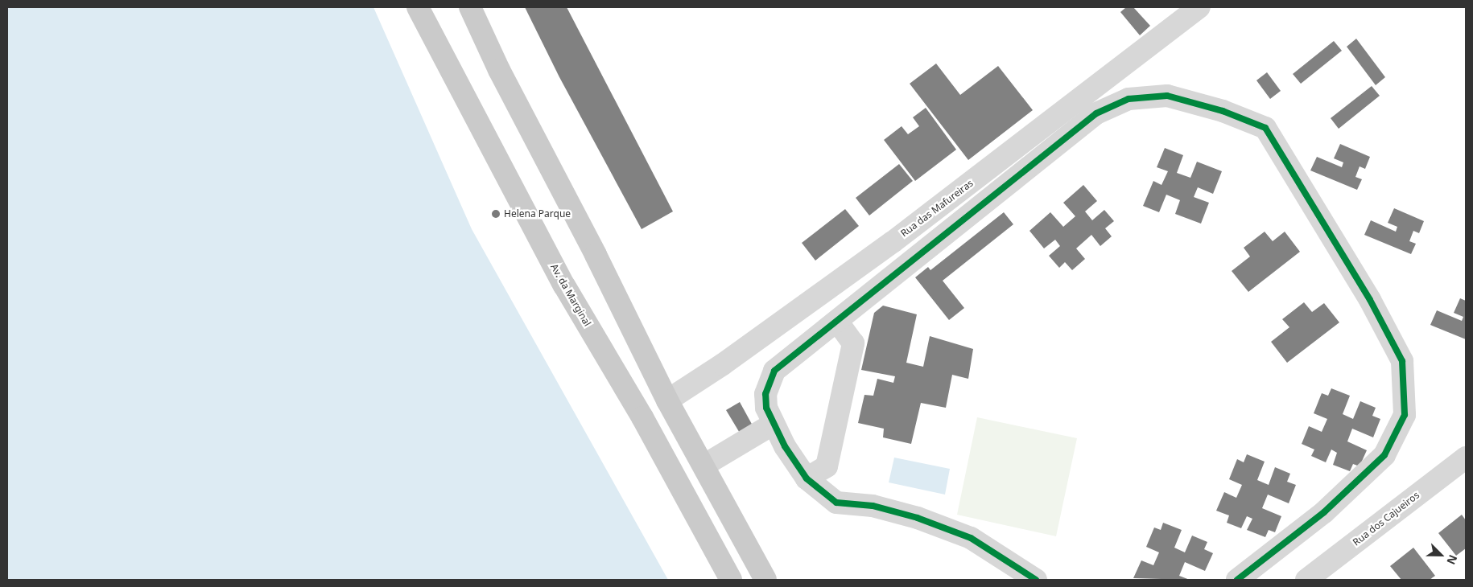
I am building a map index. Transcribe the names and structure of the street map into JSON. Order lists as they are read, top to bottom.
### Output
{
  "streets": {
    "main road": ["Av. da Marginal"],
    "street": ["Rua das Mafureiras", "Rua dos Cajueiros"]
  },
  "places": ["Helena Parque"],
  "north": "bottom right"
}
